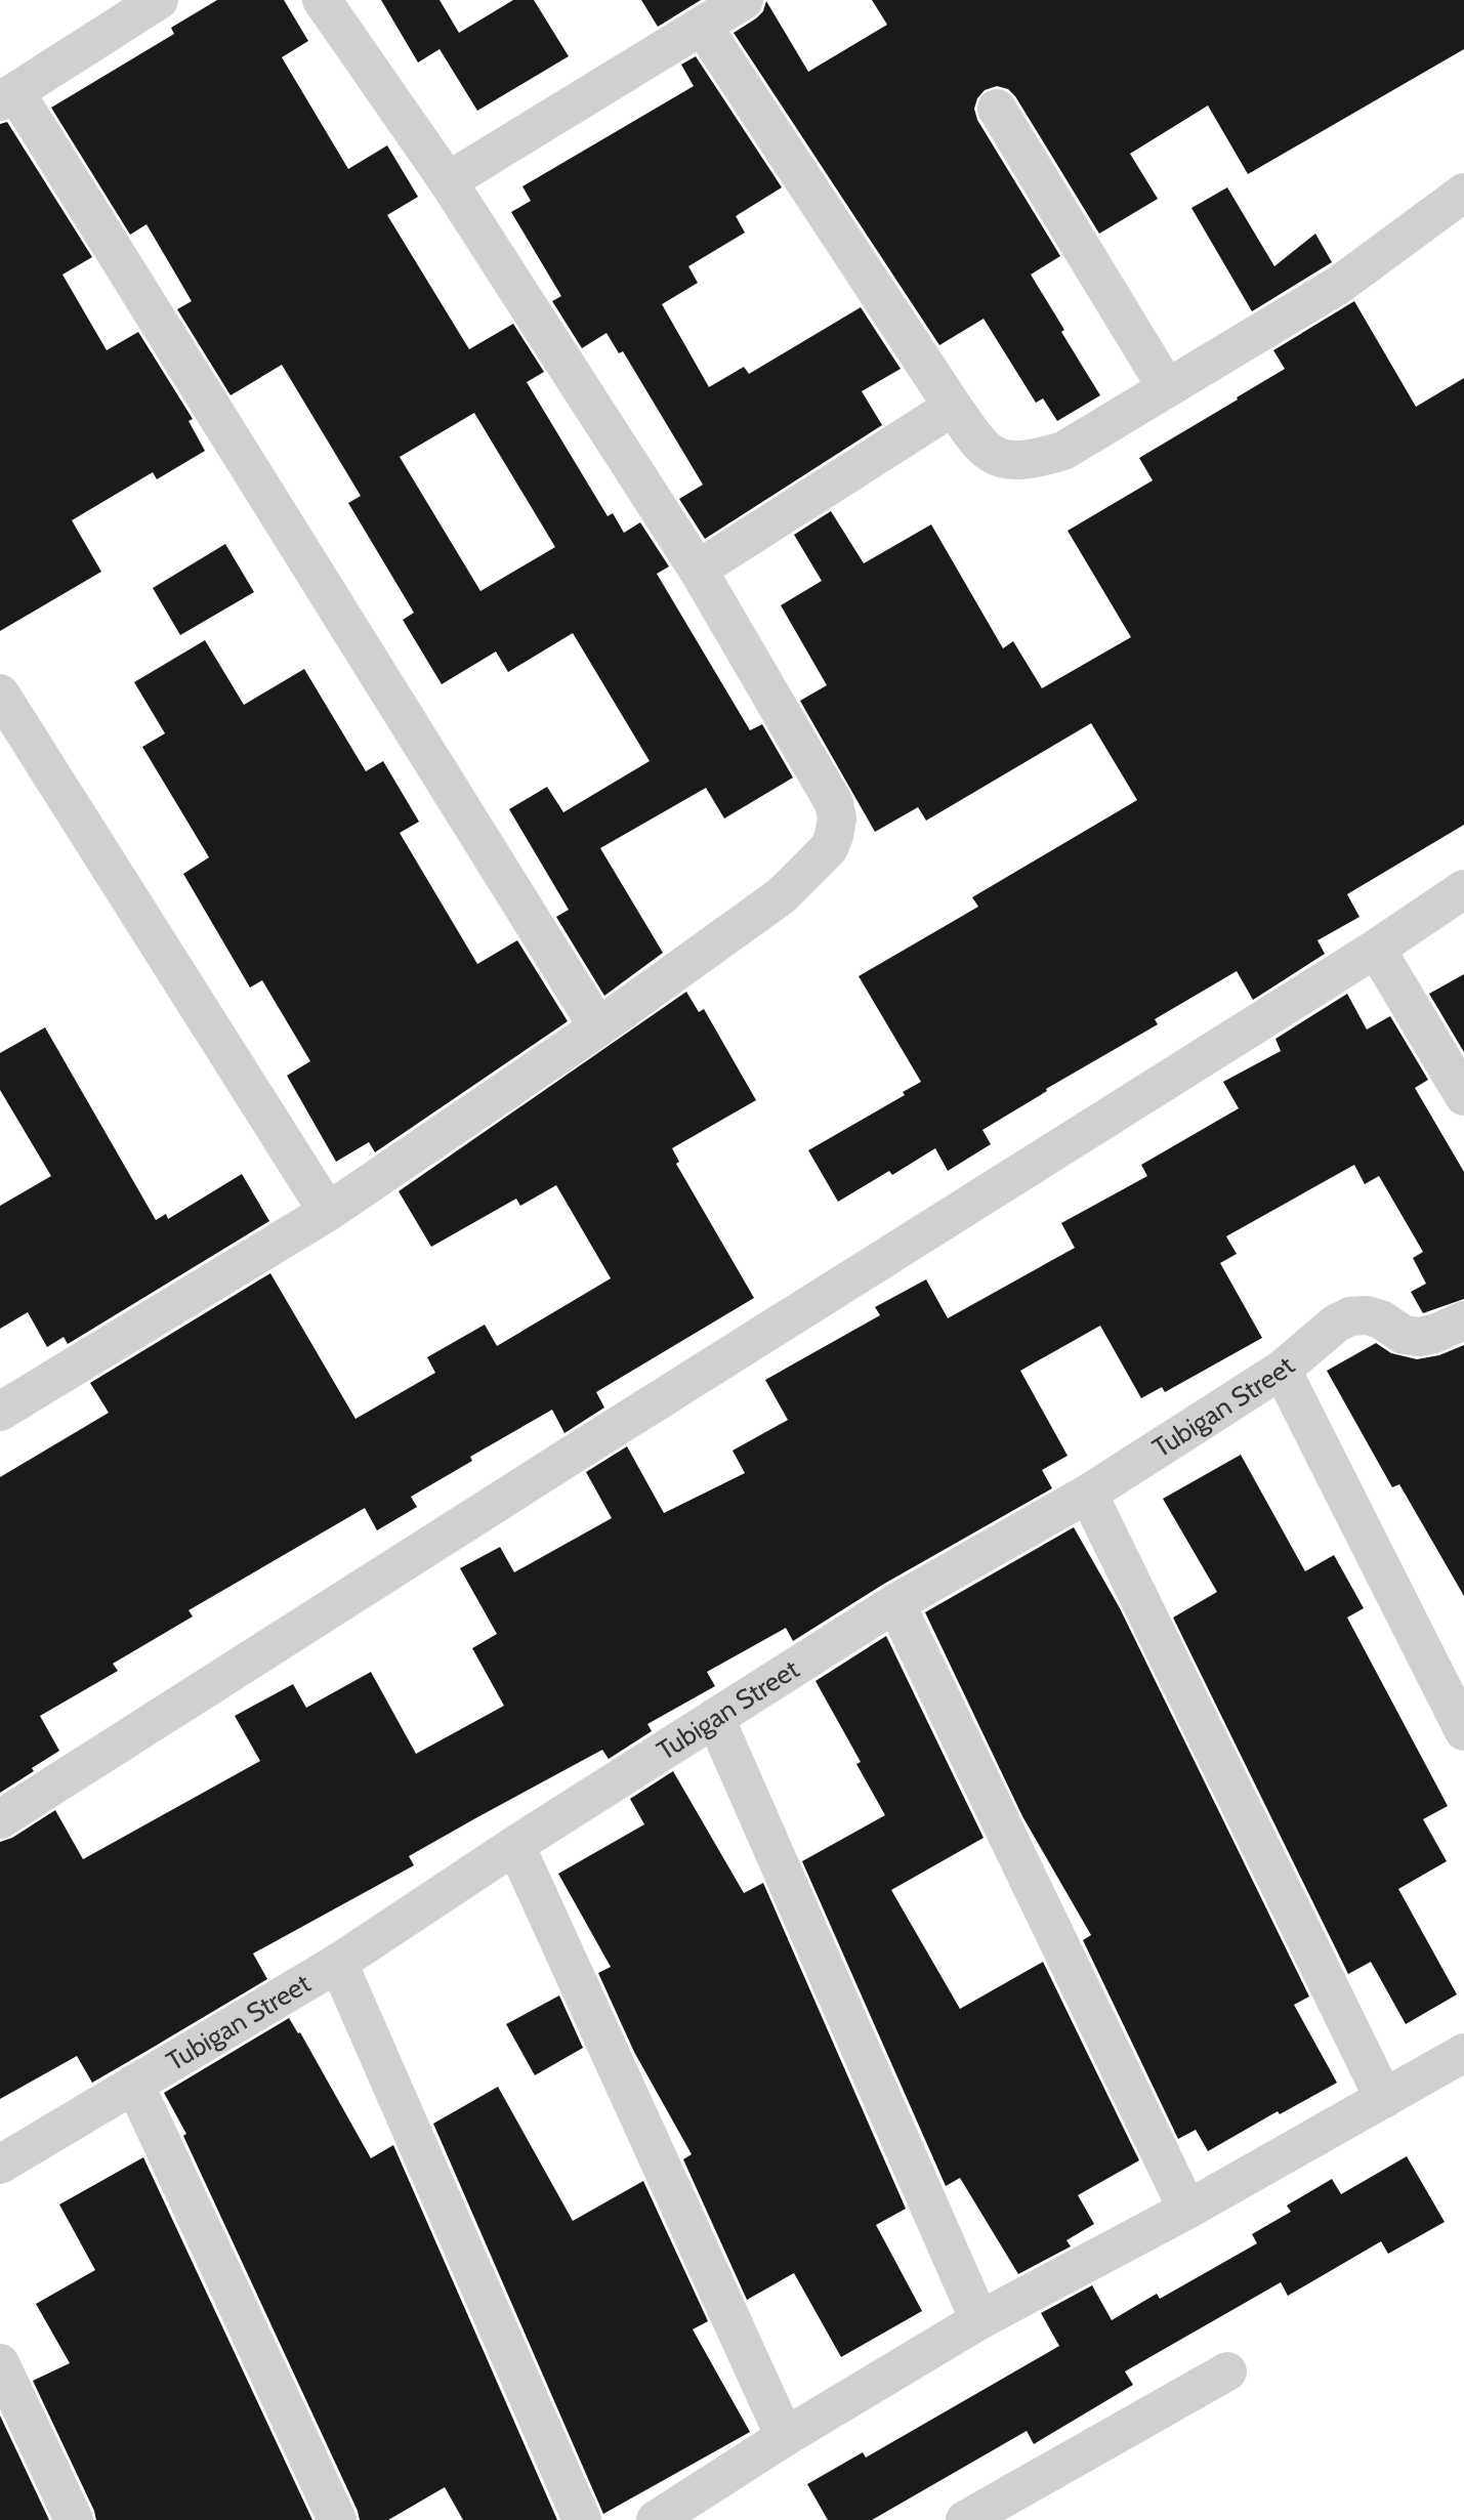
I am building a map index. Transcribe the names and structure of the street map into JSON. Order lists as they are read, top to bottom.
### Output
{
  "streets": {
    "street": ["Tubigan Street"]
  }
}
